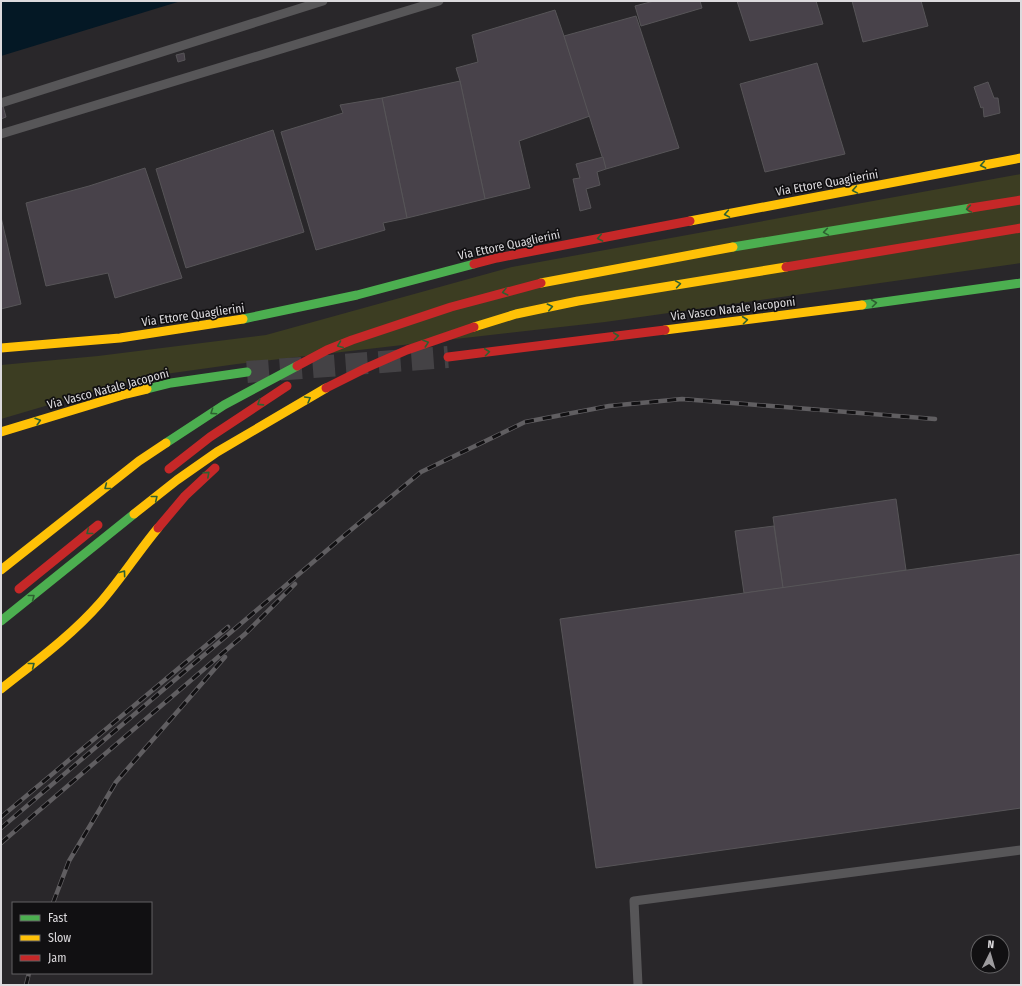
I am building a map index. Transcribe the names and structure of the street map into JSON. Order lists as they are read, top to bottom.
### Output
{
  "streets": {
    "main road": ["Via Ettore Quaglierini", "Via Vasco Natale Jacoponi"]
  },
  "legend": ["Fast", "Slow", "Jam"],
  "north": "top"
}
